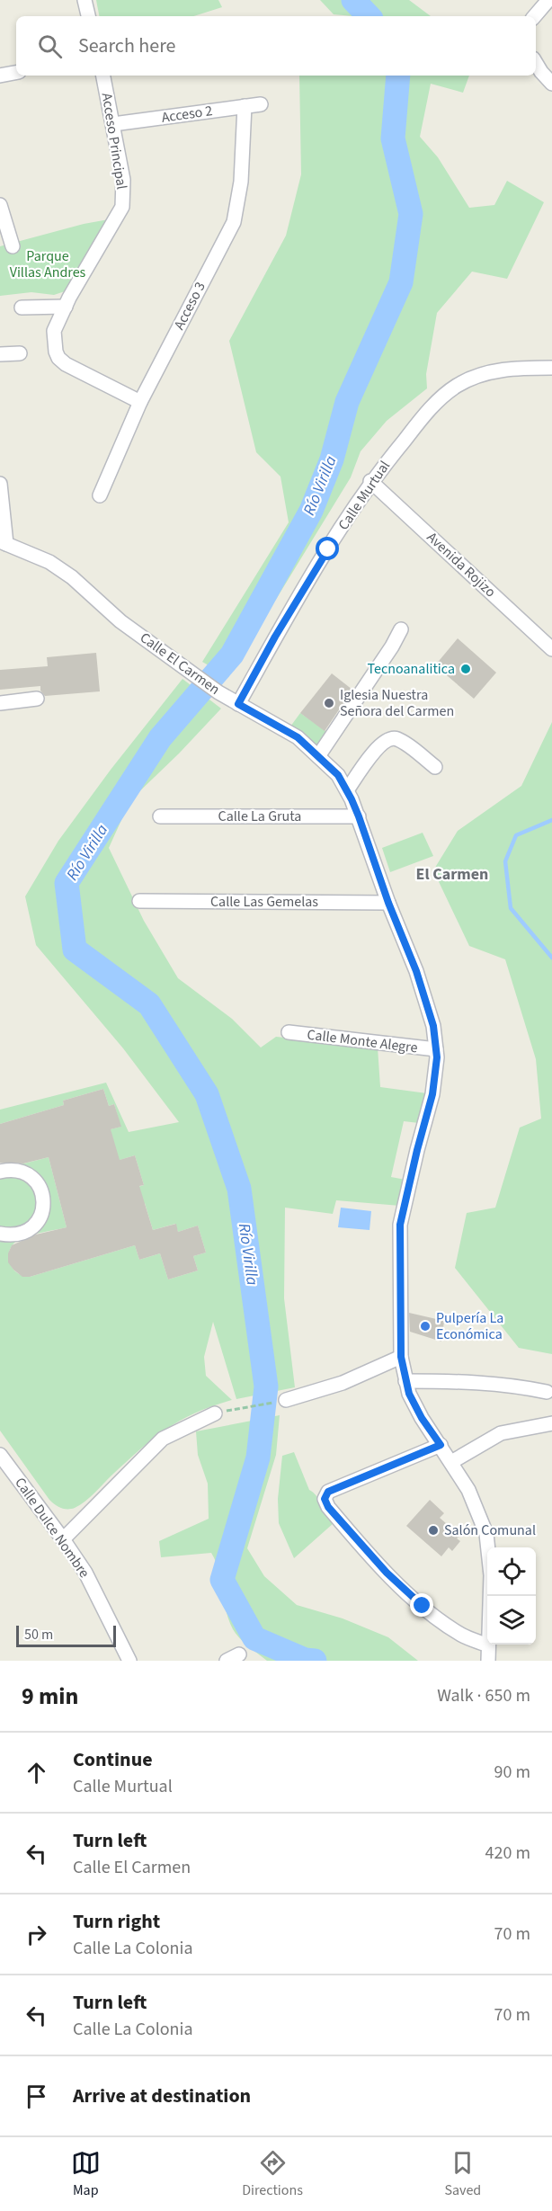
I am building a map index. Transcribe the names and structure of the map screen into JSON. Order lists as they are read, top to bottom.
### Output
{
  "streets": {
    "street": [
      "Acceso 2",
      "Acceso Principal",
      "Acceso 3",
      "Calle Murtual",
      "Avenida Rojizo",
      "Calle El Carmen",
      "Calle La Gruta",
      "Calle Las Gemelas",
      "Calle Monte Alegre",
      "Calle Dulce Nombre"
    ]
  },
  "crossings": [
    ["Acceso 2", "Acceso Principal"],
    ["Acceso 2", "Acceso 3"],
    ["Acceso Principal", "Acceso 3"],
    ["Calle Murtual", "Avenida Rojizo"],
    ["Calle Murtual", "Calle El Carmen"],
    ["Calle El Carmen", "Calle La Gruta"],
    ["Calle El Carmen", "Calle Las Gemelas"],
    ["Calle El Carmen", "Calle Monte Alegre"]
  ],
  "districts": ["El Carmen"],
  "water": ["Río Virilla"],
  "parks": ["Parque Villas Andres"],
  "places": [
    "Tecnoanalitica",
    "Iglesia Nuestra Señora del Carmen",
    "Pulpería La Económica",
    "Salón Comunal"
  ],
  "scale_bar": "50 m",
  "page": {
    "search": "Search here",
    "scale": "50 m",
    "heading": ["9 min", "Walk · 650 m"],
    "list": [
      ["Continue", "Calle Murtual", "90 m"],
      ["Turn left", "Calle El Carmen", "420 m"],
      ["Turn right", "Calle La Colonia", "70 m"],
      ["Turn left", "Calle La Colonia", "70 m"],
      "Arrive at destination"
    ],
    "nav": ["Map", "Directions", "Saved"]
  }
}
